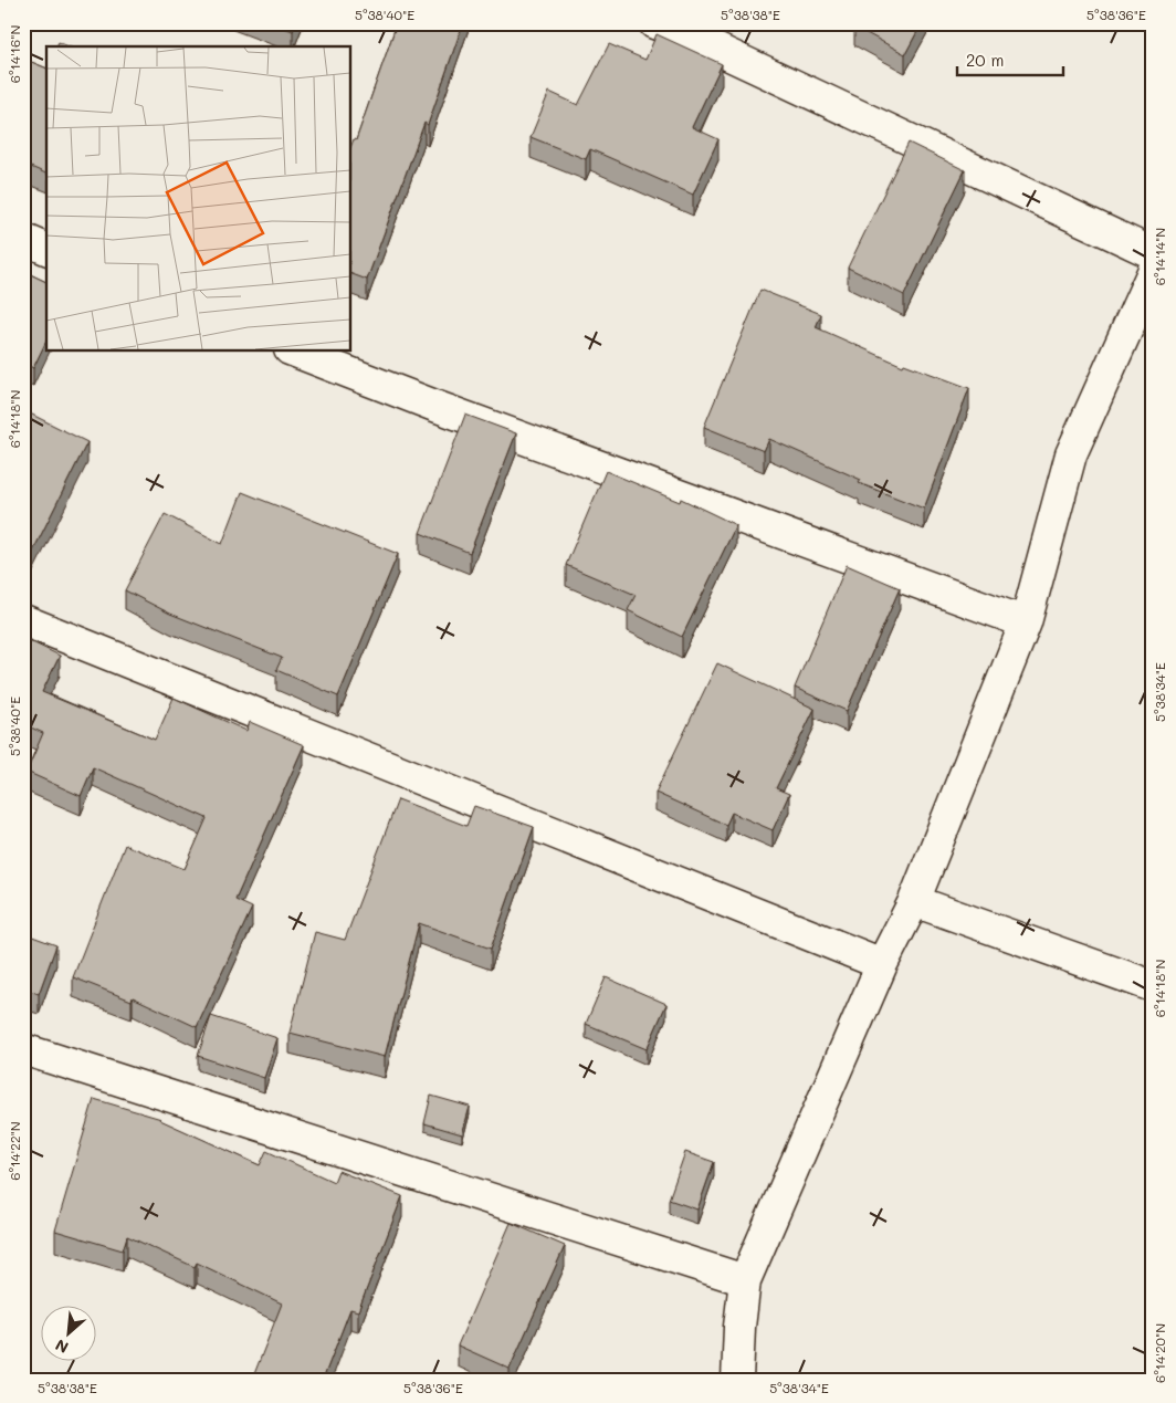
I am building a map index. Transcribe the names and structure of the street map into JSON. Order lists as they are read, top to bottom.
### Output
{
  "scale_bar": "20 m",
  "north": "bottom left",
  "coordinates": [
    "5°38'40\"E",
    "5°38'38\"E",
    "5°38'36\"E",
    "6°14'16\"N",
    "6°14'14\"N",
    "6°14'18\"N",
    "5°38'34\"E",
    "6°14'22\"N",
    "6°14'20\"N"
  ]
}
